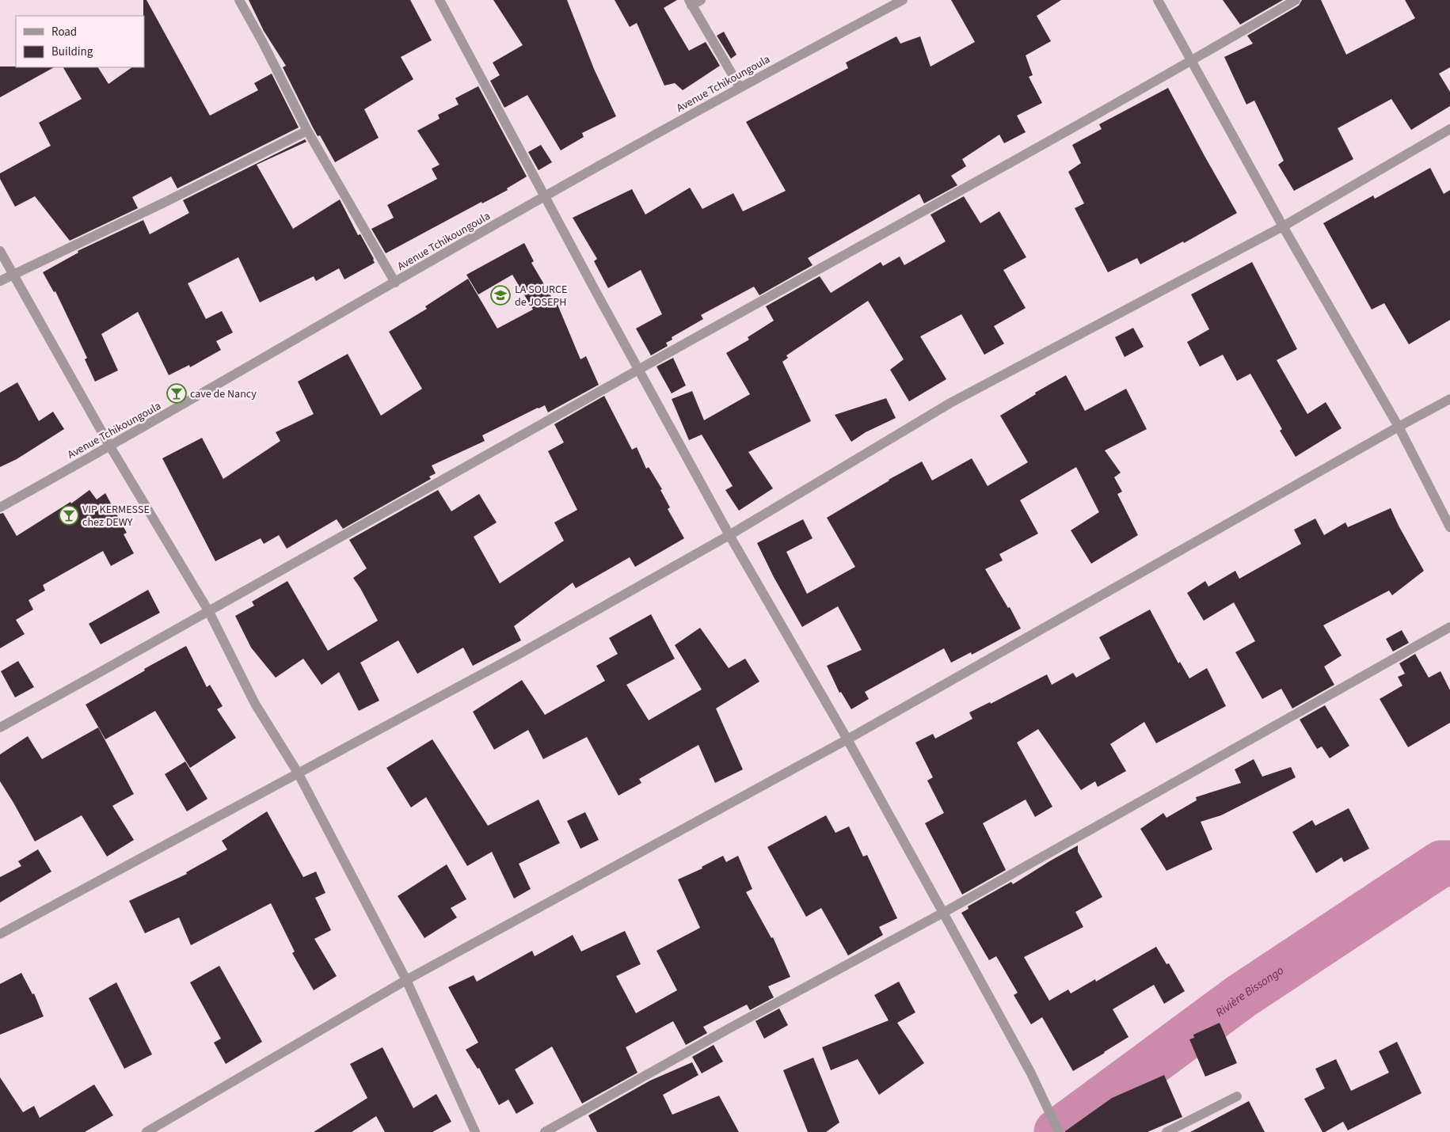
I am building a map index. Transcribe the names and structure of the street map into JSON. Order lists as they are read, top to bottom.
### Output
{
  "streets": {
    "street": ["Avenue Tchikoungoula"]
  },
  "water": ["Rivière Bissongo"],
  "places": {
    "school or university": ["LA SOURCE de JOSEPH"],
    "bar": ["cave de Nancy", "VIP KERMESSE chez DEWY"]
  },
  "legend": ["Road", "Building"]
}
